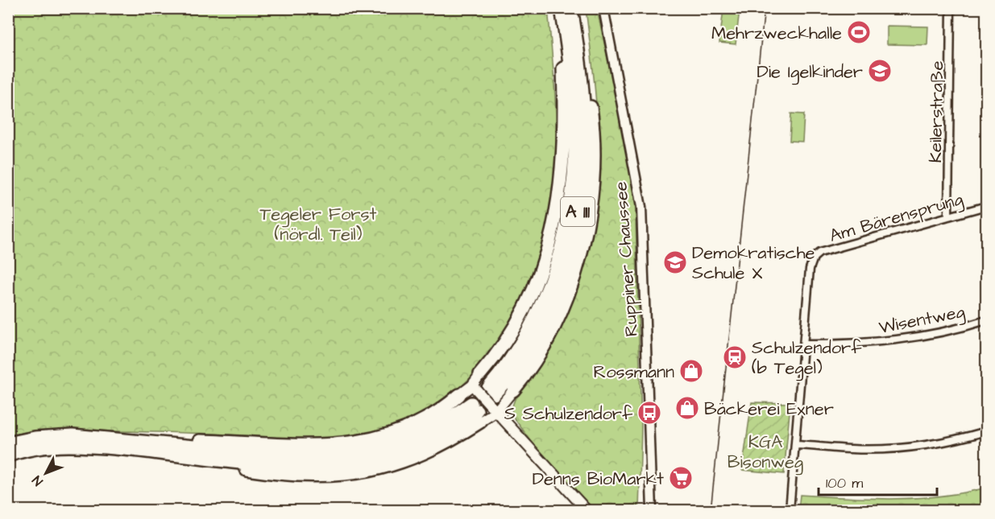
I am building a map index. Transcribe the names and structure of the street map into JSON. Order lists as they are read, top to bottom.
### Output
{
  "streets": {
    "highway": ["A 111"],
    "street": [
      "Keilerstraße",
      "Am Bärensprung",
      "Ruppiner Chaussee",
      "Wisentweg"
    ]
  },
  "crossings": [
    ["Keilerstraße", "Am Bärensprung"],
    ["Am Bärensprung", "Wisentweg"]
  ],
  "parks": ["Tegeler Forst (nördl. Teil)", "KGA Bisonweg"],
  "places": {
    "sports": ["Mehrzweckhalle"],
    "school or university": ["Die Igelkinder", "Demokratische Schule X"],
    "station": ["Schulzendorf (b Tegel)"],
    "shop": ["Rossmann", "Bäckerei Exner"],
    "bus stop": ["S Schulzendorf"],
    "supermarket": ["Denns BioMarkt"]
  },
  "scale_bar": "100 m",
  "north": "bottom left"
}
